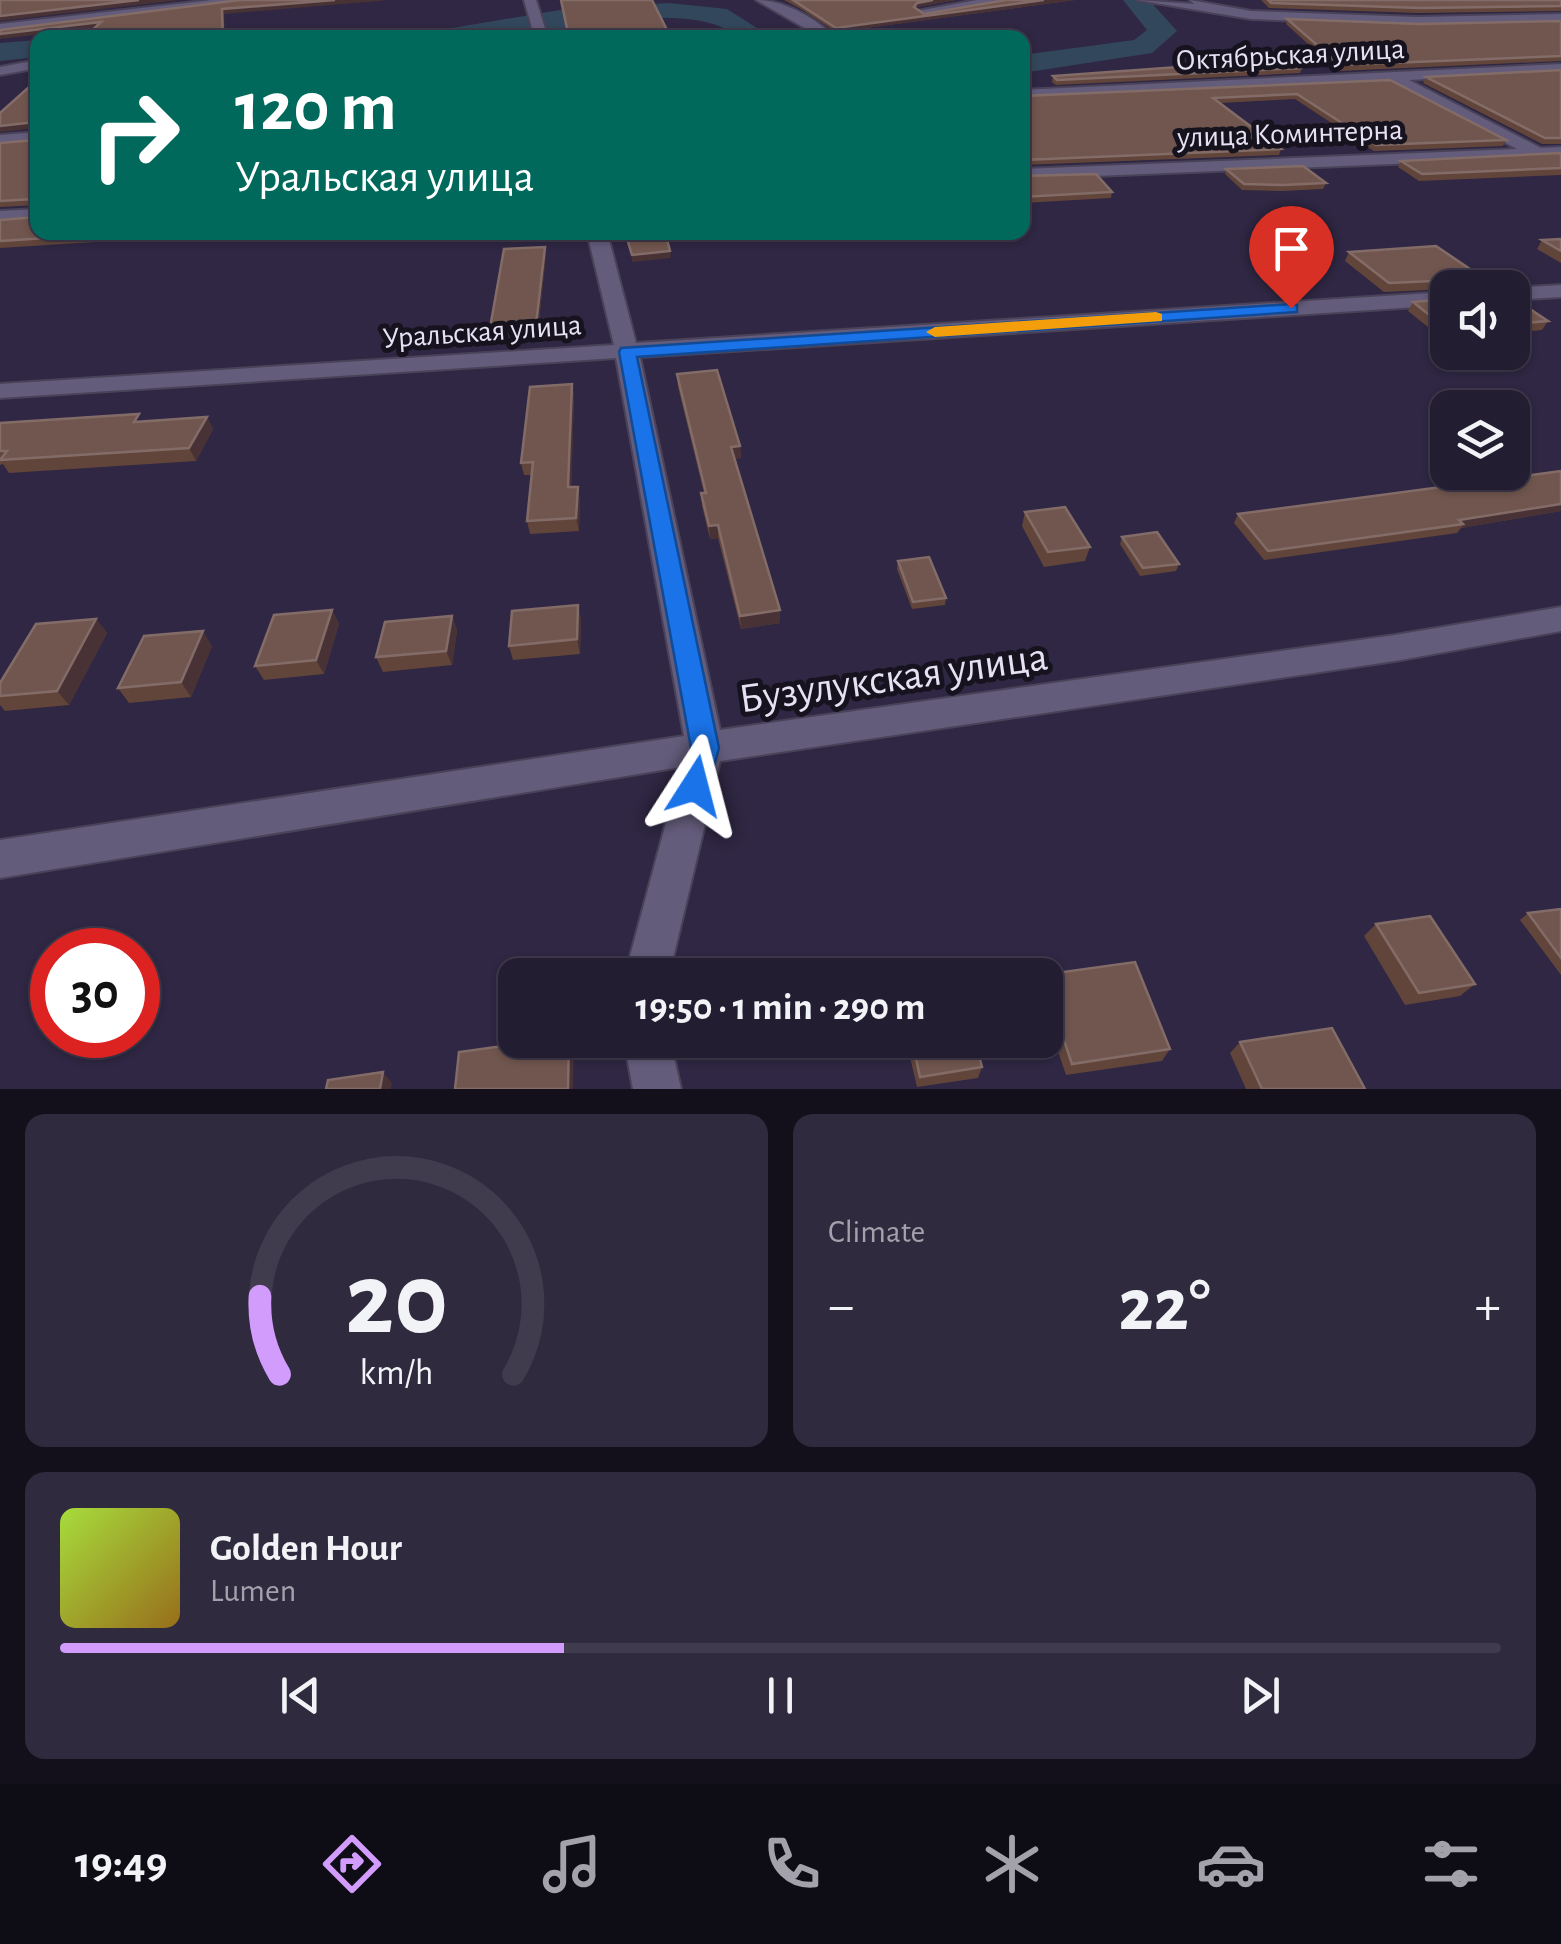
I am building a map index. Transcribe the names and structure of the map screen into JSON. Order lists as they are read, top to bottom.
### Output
{
  "streets": {
    "street": [
      "Октябрьская улица",
      "улица Коминтерна",
      "Уральская улица",
      "Бузулукская улица"
    ]
  },
  "page": {
    "turn": ["120 m", "Уральская улица"],
    "limit": "30",
    "trip": "19:50 · 1 min · 290 m",
    "tile": "Climate",
    "heat": ["−", "22°", "+"],
    "song": ["Golden Hour", "Lumen"],
    "tabs": "19:49",
    "gauge": ["20", "km/h"]
  }
}
